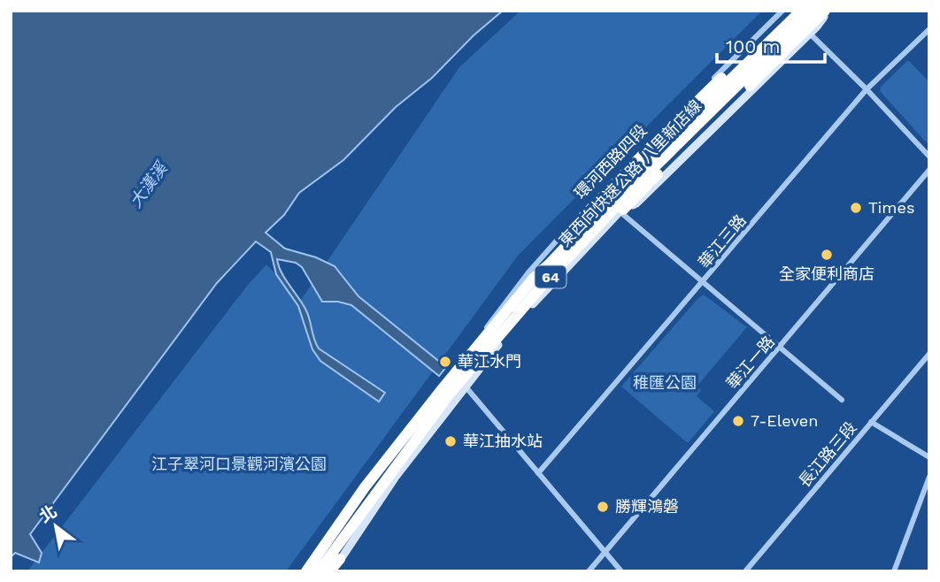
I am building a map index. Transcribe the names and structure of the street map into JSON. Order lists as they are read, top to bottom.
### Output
{
  "streets": {
    "highway": ["東西向快速公路 八里新店線", "64"],
    "main road": ["環河西路四段"],
    "street": ["華江三路", "華江一路", "長江路三段"]
  },
  "crossings": [
    ["環河西路四段", "東西向快速公路 八里新店線"]
  ],
  "water": ["大漢溪"],
  "parks": ["稚匯公園", "江子翠河口景觀河濱公園"],
  "places": [
    "Times",
    "全家便利商店",
    "華江水門",
    "7-Eleven",
    "華江抽水站",
    "勝輝鴻磐"
  ],
  "scale_bar": "100 m",
  "north": "top left"
}
